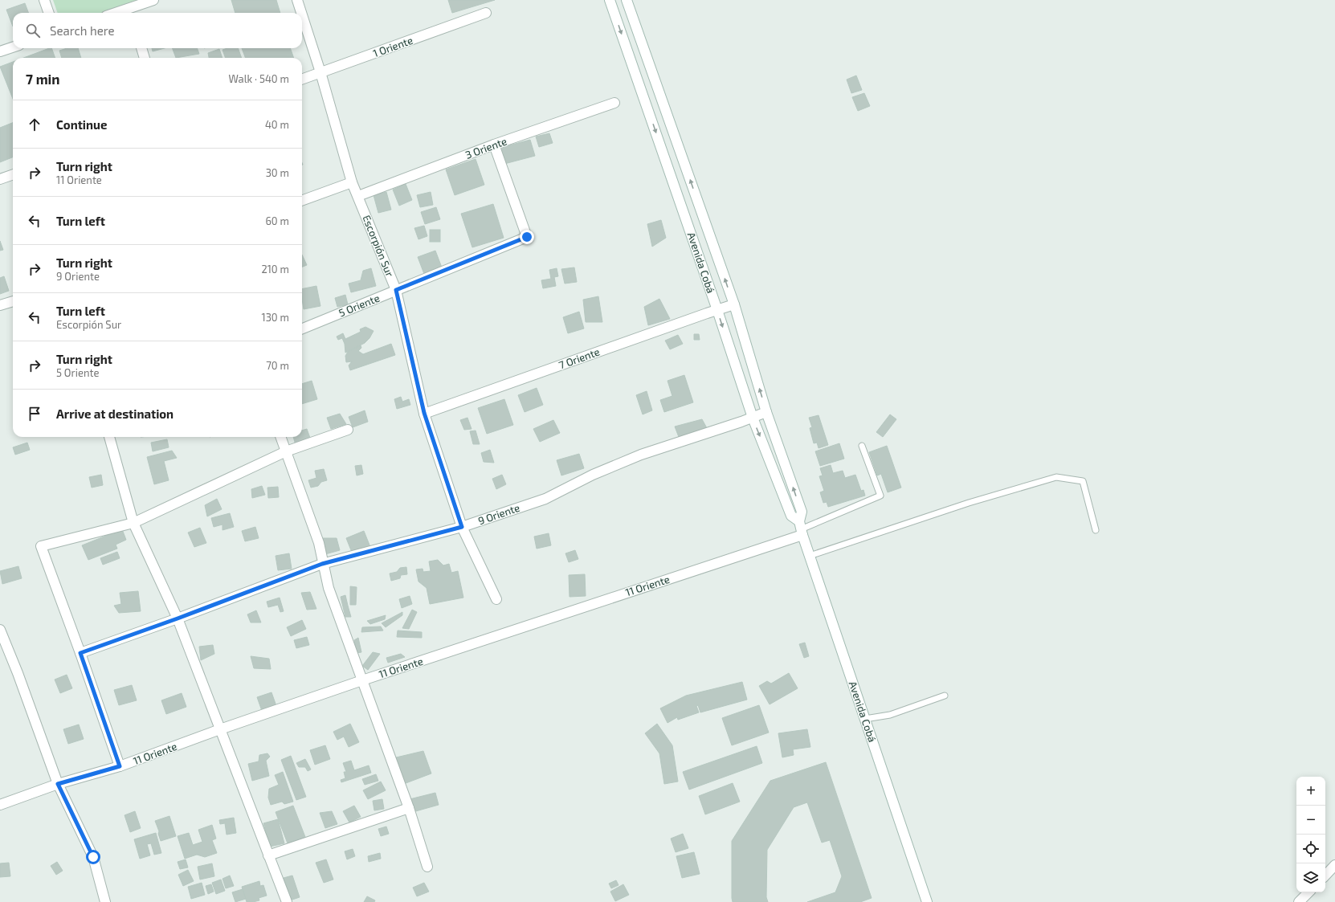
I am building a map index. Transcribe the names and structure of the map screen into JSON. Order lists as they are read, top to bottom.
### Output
{
  "streets": {
    "street": [
      "1 Oriente",
      "3 Oriente",
      "Escorpión Sur",
      "Avenida Cobá",
      "5 Oriente",
      "7 Oriente",
      "9 Oriente",
      "11 Oriente"
    ]
  },
  "crossings": [
    ["1 Oriente", "Escorpión Sur"],
    ["3 Oriente", "Escorpión Sur"],
    ["3 Oriente", "5 Oriente"],
    ["Escorpión Sur", "5 Oriente"],
    ["Escorpión Sur", "7 Oriente"],
    ["Escorpión Sur", "9 Oriente"],
    ["Avenida Cobá", "7 Oriente"],
    ["Avenida Cobá", "9 Oriente"],
    ["Avenida Cobá", "11 Oriente"]
  ],
  "page": {
    "search": "Search here",
    "heading": ["7 min", "Walk · 540 m"],
    "list": [
      ["Continue", "40 m"],
      ["Turn right", "11 Oriente", "30 m"],
      ["Turn left", "60 m"],
      ["Turn right", "9 Oriente", "210 m"],
      ["Turn left", "Escorpión Sur", "130 m"],
      ["Turn right", "5 Oriente", "70 m"],
      "Arrive at destination"
    ],
    "map_buttons": ["+", "−"]
  }
}
